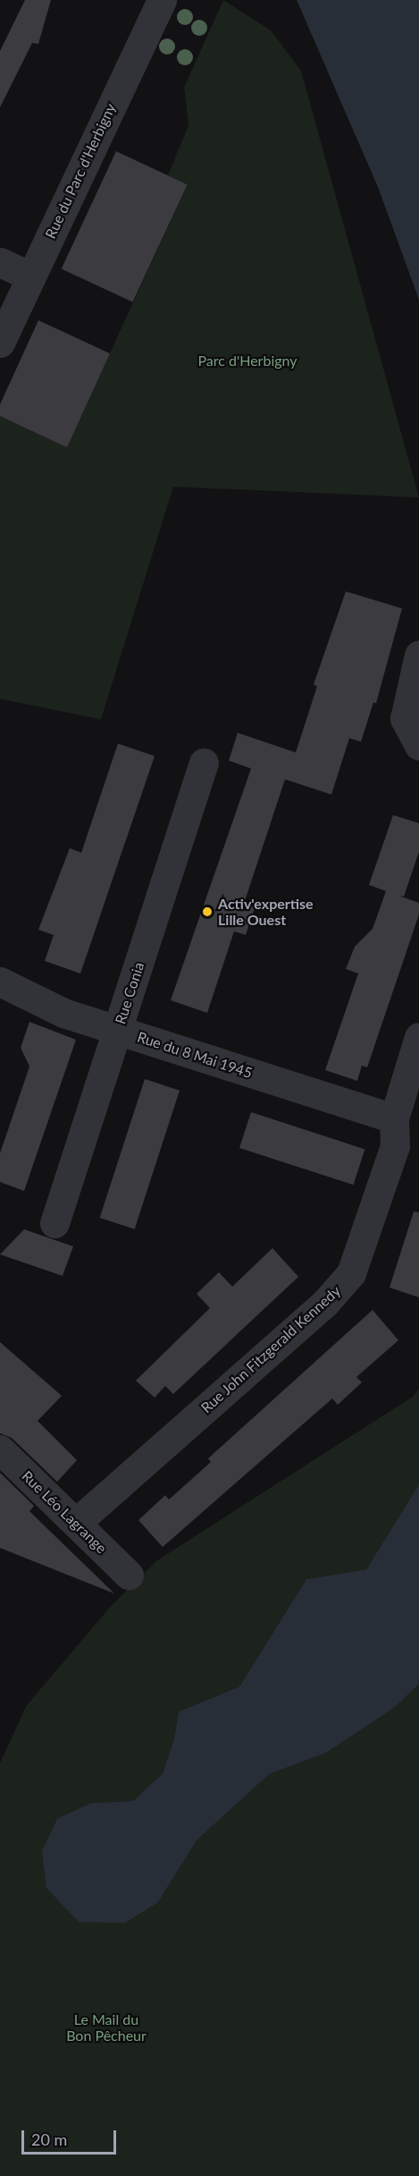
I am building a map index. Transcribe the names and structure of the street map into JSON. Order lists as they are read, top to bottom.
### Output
{
  "streets": {
    "street": [
      "Rue du Parc d'Herbigny",
      "Rue Conia",
      "Rue du 8 Mai 1945",
      "Rue John Fitzgerald Kennedy",
      "Rue Léo Lagrange"
    ]
  },
  "crossings": [
    ["Rue Conia", "Rue du 8 Mai 1945"],
    ["Rue du 8 Mai 1945", "Rue John Fitzgerald Kennedy"],
    ["Rue John Fitzgerald Kennedy", "Rue Léo Lagrange"]
  ],
  "parks": ["Parc d'Herbigny", "Le Mail du Bon Pêcheur"],
  "places": ["Activ'expertise Lille Ouest"],
  "scale_bar": "20 m"
}
